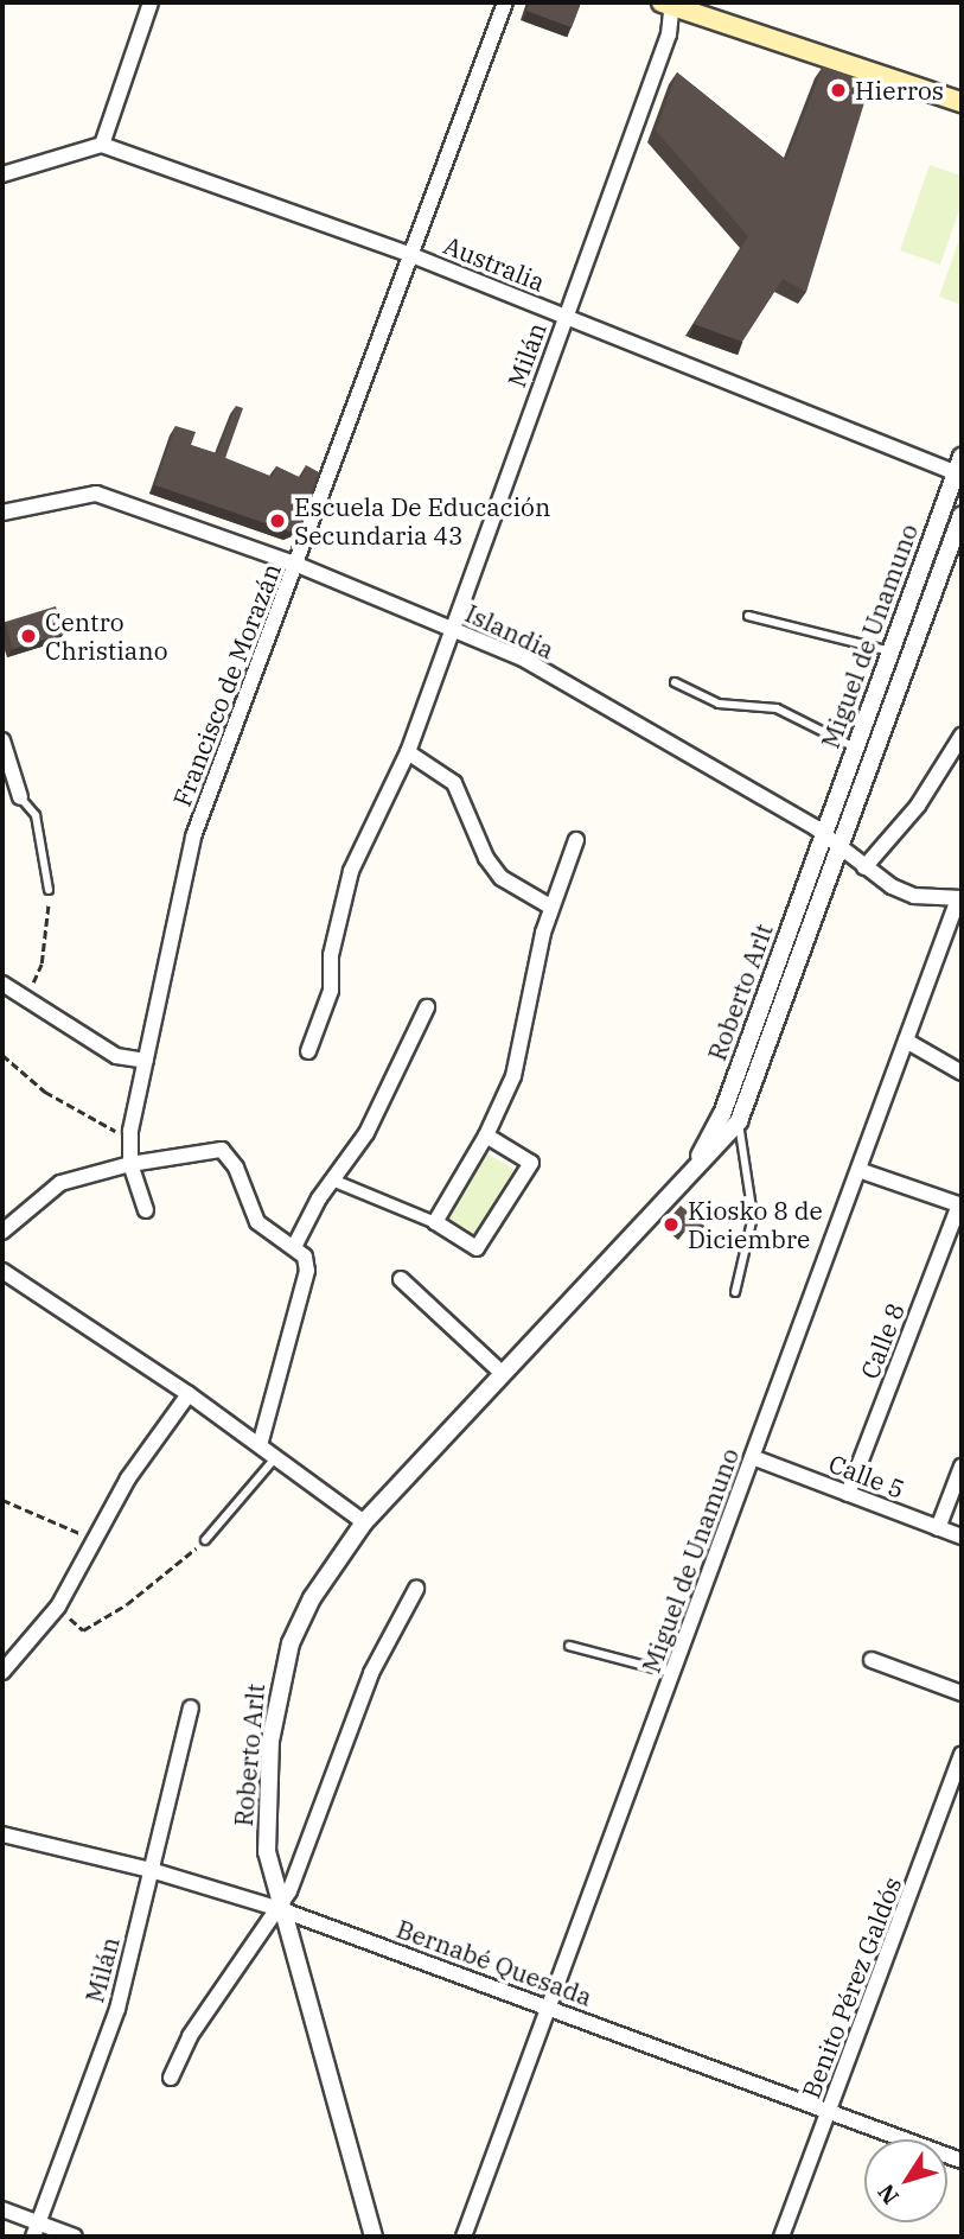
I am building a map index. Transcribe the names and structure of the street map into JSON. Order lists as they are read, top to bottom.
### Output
{
  "streets": {
    "street": [
      "Australia",
      "Milán",
      "Islandia",
      "Miguel de Unamuno",
      "Francisco de Morazán",
      "Roberto Arlt",
      "Calle 8",
      "Calle 5",
      "Bernabé Quesada",
      "Benito Pérez Galdós"
    ]
  },
  "crossings": [
    ["Australia", "Milán"],
    ["Australia", "Miguel de Unamuno"],
    ["Australia", "Francisco de Morazán"],
    ["Milán", "Islandia"],
    ["Milán", "Bernabé Quesada"],
    ["Islandia", "Miguel de Unamuno"],
    ["Islandia", "Francisco de Morazán"],
    ["Islandia", "Roberto Arlt"],
    ["Miguel de Unamuno", "Roberto Arlt"],
    ["Miguel de Unamuno", "Calle 5"],
    ["Miguel de Unamuno", "Bernabé Quesada"],
    ["Roberto Arlt", "Bernabé Quesada"],
    ["Calle 8", "Calle 5"],
    ["Bernabé Quesada", "Benito Pérez Galdós"]
  ],
  "places": [
    "Hierros",
    "Escuela De Educación Secundaria 43",
    "Centro Christiano",
    "Kiosko 8 de Diciembre"
  ],
  "north": "bottom left"
}
